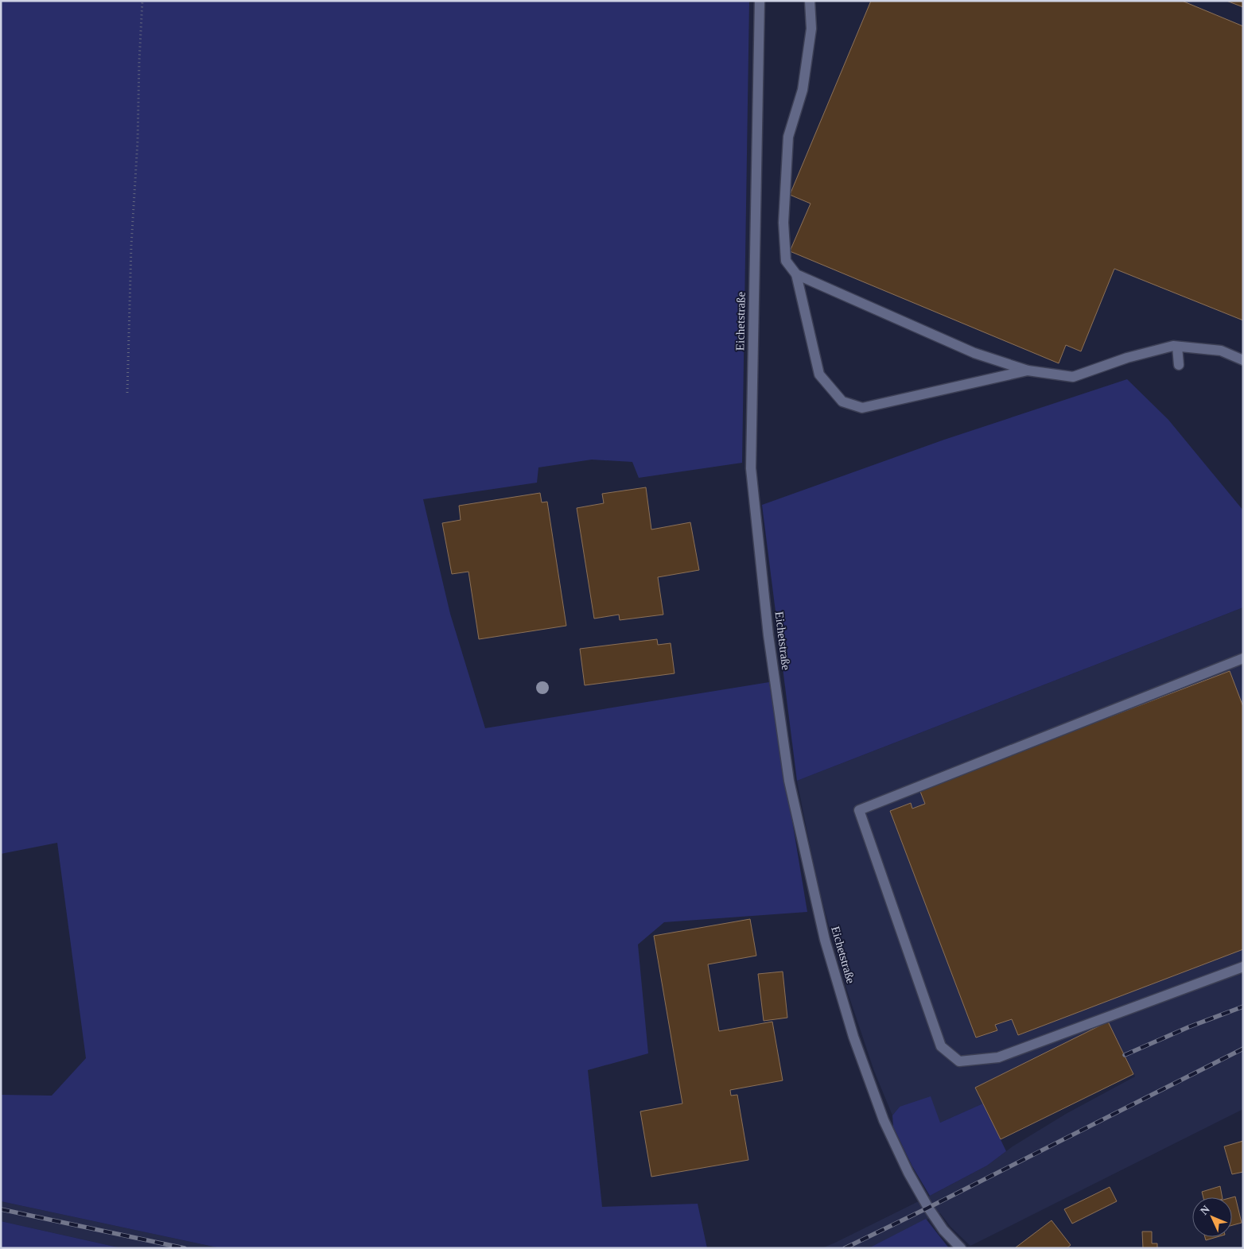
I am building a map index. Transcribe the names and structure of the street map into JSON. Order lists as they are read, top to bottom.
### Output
{
  "streets": {
    "street": ["Eichetstraße"]
  },
  "north": "top left"
}
